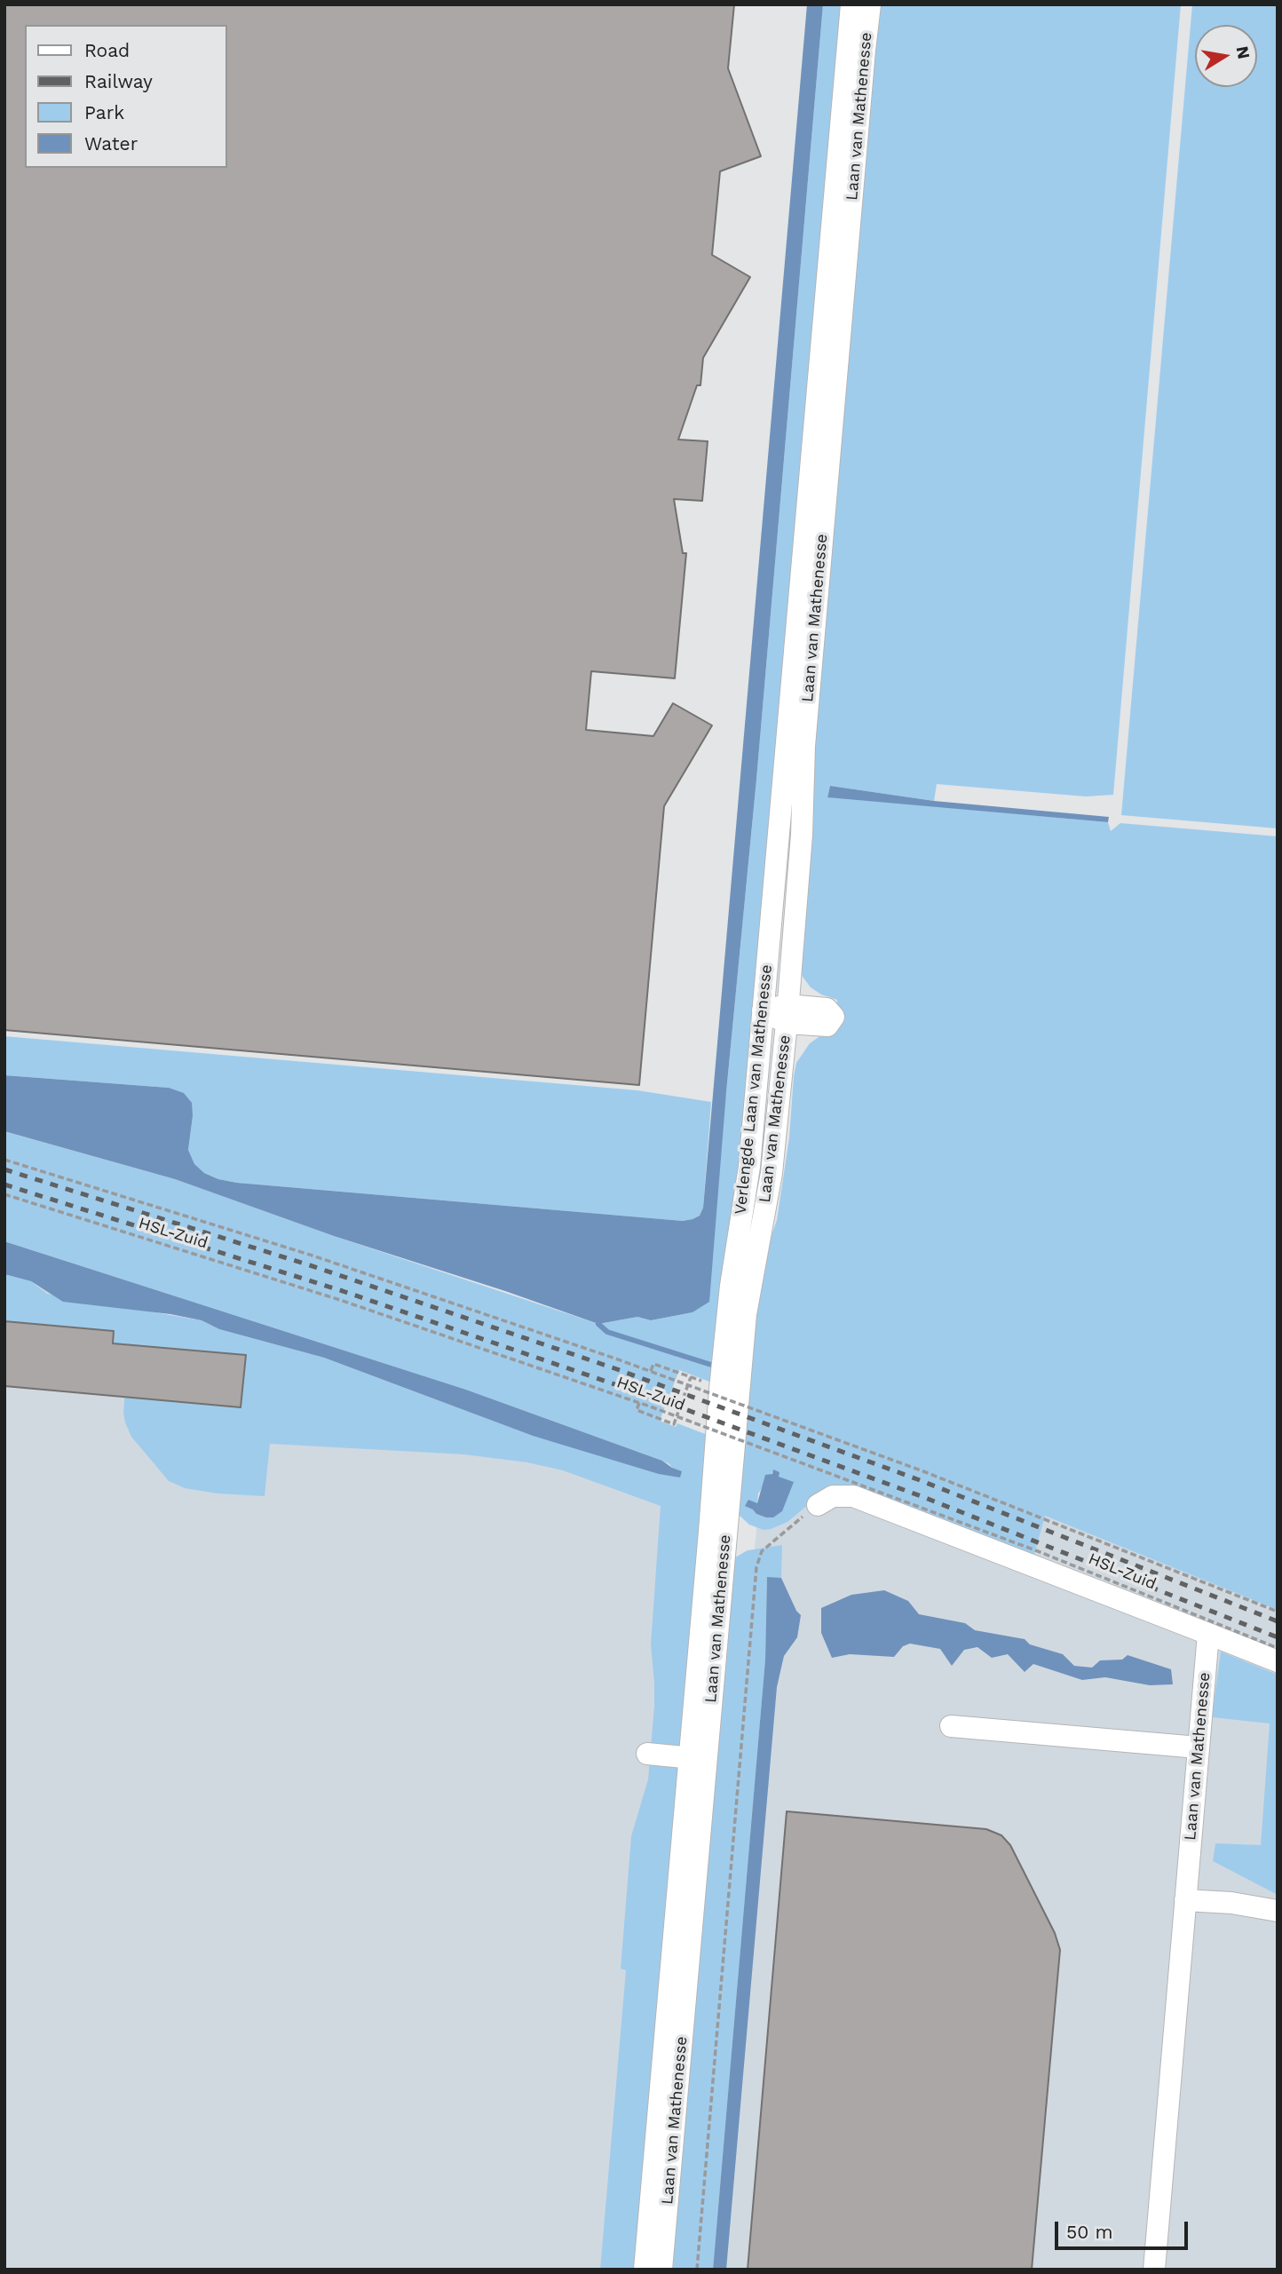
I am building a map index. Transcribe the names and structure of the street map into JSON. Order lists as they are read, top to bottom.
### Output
{
  "streets": {
    "street": ["Laan van Mathenesse", "Verlengde Laan van Mathenesse"],
    "path": ["HSL-Zuid"]
  },
  "crossings": [
    ["Laan van Mathenesse", "Verlengde Laan van Mathenesse"]
  ],
  "legend": [
    "Road",
    "Railway",
    "Park",
    "Water"
  ],
  "scale_bar": "50 m",
  "north": "right"
}
